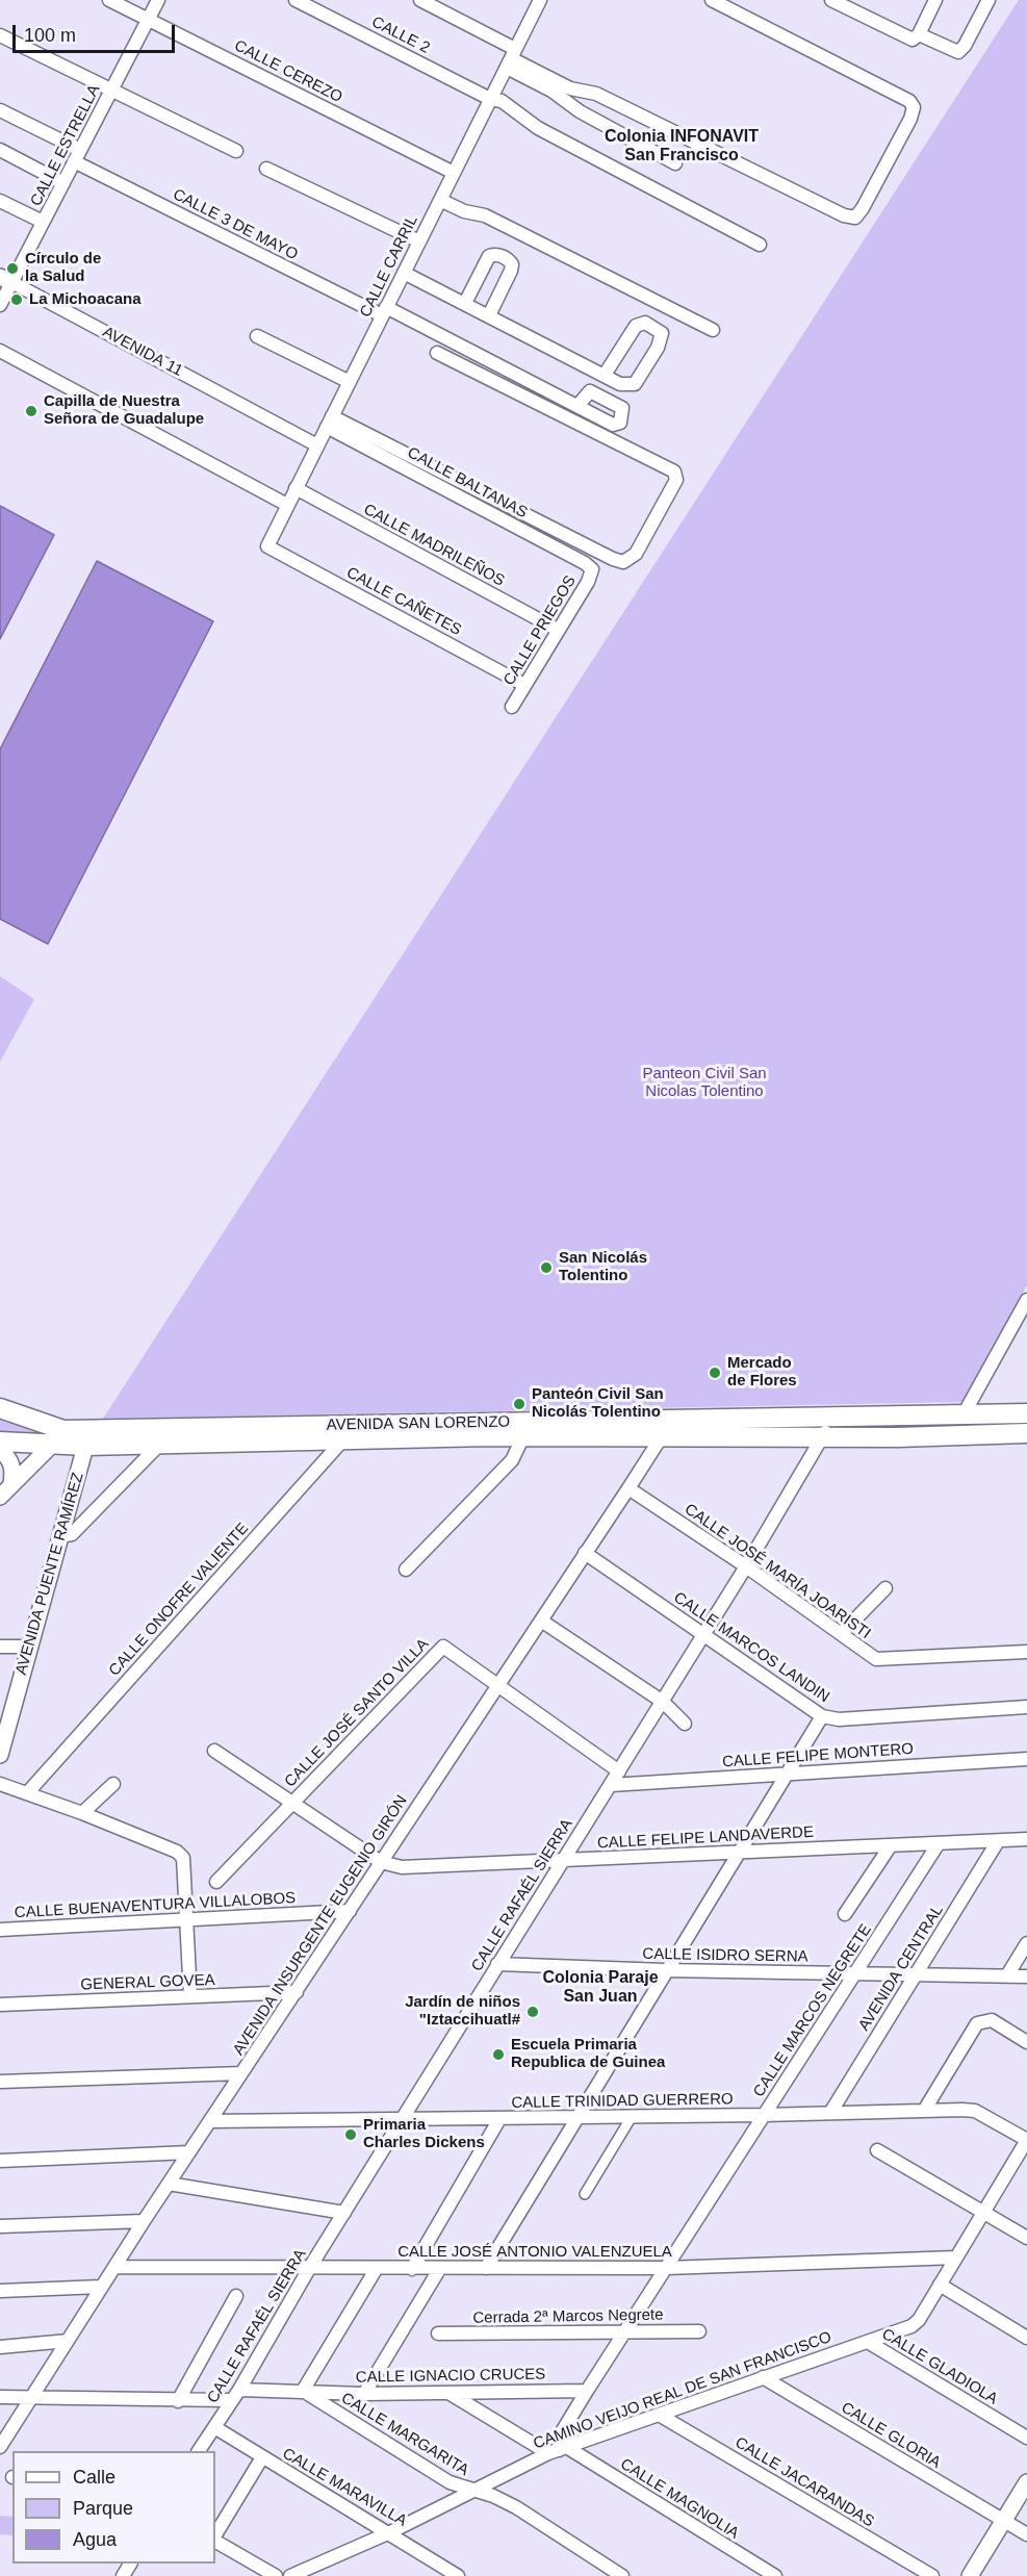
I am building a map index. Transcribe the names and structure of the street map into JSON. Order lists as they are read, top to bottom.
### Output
{
  "streets": {
    "main road": ["AVENIDA SAN LORENZO"],
    "street": [
      "CALLE 2",
      "CALLE CEREZO",
      "CALLE ESTRELLA",
      "CALLE 3 DE MAYO",
      "CALLE CARRIL",
      "AVENIDA 11",
      "CALLE BALTANAS",
      "CALLE MADRILEÑOS",
      "CALLE CAÑETES",
      "CALLE PRIEGOS",
      "CALLE JOSÉ MARÍA JOARISTI",
      "AVENIDA PUENTE RAMÍREZ",
      "CALLE ONOFRE VALIENTE",
      "CALLE MARCOS LANDIN",
      "CALLE JOSÉ SANTO VILLA",
      "CALLE FELIPE MONTERO",
      "CALLE FELIPE LANDAVERDE",
      "CALLE RAFAÉL SIERRA",
      "CALLE BUENAVENTURA VILLALOBOS",
      "AVENIDA INSURGENTE EUGENIO GIRÓN",
      "CALLE ISIDRO SERNA",
      "AVENIDA CENTRAL",
      "GENERAL GOVEA",
      "CALLE MARCOS NEGRETE",
      "CALLE TRINIDAD GUERRERO",
      "CALLE JOSÉ ANTONIO VALENZUELA",
      "Cerrada 2ª Marcos Negrete",
      "CALLE GLADIOLA",
      "CALLE IGNACIO CRUCES",
      "CAMINO VEIJO REAL DE SAN FRANCISCO",
      "CALLE MARGARITA",
      "CALLE GLORIA",
      "CALLE JACARANDAS",
      "CALLE MARAVILLA",
      "CALLE MAGNOLIA"
    ]
  },
  "crossings": [
    ["CALLE 2", "CALLE CARRIL"],
    ["CALLE CEREZO", "CALLE ESTRELLA"],
    ["CALLE CEREZO", "CALLE CARRIL"],
    ["CALLE ESTRELLA", "CALLE 3 DE MAYO"],
    ["CALLE ESTRELLA", "AVENIDA 11"],
    ["CALLE 3 DE MAYO", "CALLE CARRIL"],
    ["CALLE CARRIL", "AVENIDA 11"],
    ["CALLE CARRIL", "CALLE BALTANAS"],
    ["CALLE CARRIL", "CALLE MADRILEÑOS"],
    ["CALLE CARRIL", "CALLE CAÑETES"],
    ["CALLE BALTANAS", "CALLE PRIEGOS"],
    ["CALLE MADRILEÑOS", "CALLE PRIEGOS"],
    ["CALLE CAÑETES", "CALLE PRIEGOS"],
    ["AVENIDA SAN LORENZO", "AVENIDA PUENTE RAMÍREZ"],
    ["AVENIDA SAN LORENZO", "CALLE ONOFRE VALIENTE"],
    ["AVENIDA SAN LORENZO", "CALLE RAFAÉL SIERRA"],
    ["AVENIDA SAN LORENZO", "AVENIDA INSURGENTE EUGENIO GIRÓN"],
    ["CALLE JOSÉ MARÍA JOARISTI", "CALLE RAFAÉL SIERRA"],
    ["CALLE JOSÉ MARÍA JOARISTI", "AVENIDA INSURGENTE EUGENIO GIRÓN"],
    ["CALLE MARCOS LANDIN", "CALLE RAFAÉL SIERRA"],
    ["CALLE MARCOS LANDIN", "AVENIDA INSURGENTE EUGENIO GIRÓN"],
    ["CALLE JOSÉ SANTO VILLA", "CALLE FELIPE LANDAVERDE"],
    ["CALLE JOSÉ SANTO VILLA", "AVENIDA INSURGENTE EUGENIO GIRÓN"],
    ["CALLE FELIPE MONTERO", "CALLE RAFAÉL SIERRA"],
    ["CALLE FELIPE LANDAVERDE", "CALLE RAFAÉL SIERRA"],
    ["CALLE FELIPE LANDAVERDE", "AVENIDA INSURGENTE EUGENIO GIRÓN"],
    ["CALLE FELIPE LANDAVERDE", "AVENIDA CENTRAL"],
    ["CALLE FELIPE LANDAVERDE", "CALLE MARCOS NEGRETE"],
    ["CALLE RAFAÉL SIERRA", "CALLE ISIDRO SERNA"],
    ["CALLE RAFAÉL SIERRA", "CALLE TRINIDAD GUERRERO"],
    ["CALLE RAFAÉL SIERRA", "CALLE JOSÉ ANTONIO VALENZUELA"],
    ["CALLE RAFAÉL SIERRA", "CALLE IGNACIO CRUCES"],
    ["CALLE RAFAÉL SIERRA", "CALLE MARAVILLA"],
    ["CALLE BUENAVENTURA VILLALOBOS", "AVENIDA INSURGENTE EUGENIO GIRÓN"],
    ["AVENIDA INSURGENTE EUGENIO GIRÓN", "GENERAL GOVEA"],
    ["AVENIDA INSURGENTE EUGENIO GIRÓN", "CALLE TRINIDAD GUERRERO"],
    ["AVENIDA INSURGENTE EUGENIO GIRÓN", "CALLE JOSÉ ANTONIO VALENZUELA"],
    ["CALLE ISIDRO SERNA", "AVENIDA CENTRAL"],
    ["CALLE ISIDRO SERNA", "CALLE MARCOS NEGRETE"],
    ["AVENIDA CENTRAL", "CALLE TRINIDAD GUERRERO"],
    ["CALLE MARCOS NEGRETE", "CALLE TRINIDAD GUERRERO"],
    ["CALLE MARCOS NEGRETE", "CALLE JOSÉ ANTONIO VALENZUELA"],
    ["CALLE MARCOS NEGRETE", "Cerrada 2ª Marcos Negrete"],
    ["CALLE MARCOS NEGRETE", "CALLE IGNACIO CRUCES"],
    ["CALLE MARCOS NEGRETE", "CAMINO VEIJO REAL DE SAN FRANCISCO"],
    ["CALLE MARCOS NEGRETE", "CALLE MAGNOLIA"],
    ["CALLE GLADIOLA", "CAMINO VEIJO REAL DE SAN FRANCISCO"],
    ["CALLE IGNACIO CRUCES", "CALLE MARGARITA"],
    ["CALLE IGNACIO CRUCES", "CALLE MAGNOLIA"],
    ["CAMINO VEIJO REAL DE SAN FRANCISCO", "CALLE MARGARITA"],
    ["CAMINO VEIJO REAL DE SAN FRANCISCO", "CALLE GLORIA"],
    ["CAMINO VEIJO REAL DE SAN FRANCISCO", "CALLE JACARANDAS"],
    ["CAMINO VEIJO REAL DE SAN FRANCISCO", "CALLE MARAVILLA"],
    ["CAMINO VEIJO REAL DE SAN FRANCISCO", "CALLE MAGNOLIA"]
  ],
  "districts": ["Colonia INFONAVIT San Francisco", "Colonia Paraje San Juan"],
  "parks": ["Panteon Civil San Nicolas Tolentino"],
  "places": [
    "Círculo de la Salud",
    "La Michoacana",
    "Capilla de Nuestra Señora de Guadalupe",
    "San Nicolás Tolentino",
    "Mercado de Flores",
    "Panteón Civil San Nicolás Tolentino",
    "Jardín de niños \"Iztaccihuatl#",
    "Escuela Primaria Republica de Guinea",
    "Primaria Charles Dickens"
  ],
  "legend": ["Calle", "Parque", "Agua"],
  "scale_bar": "100 m"
}
